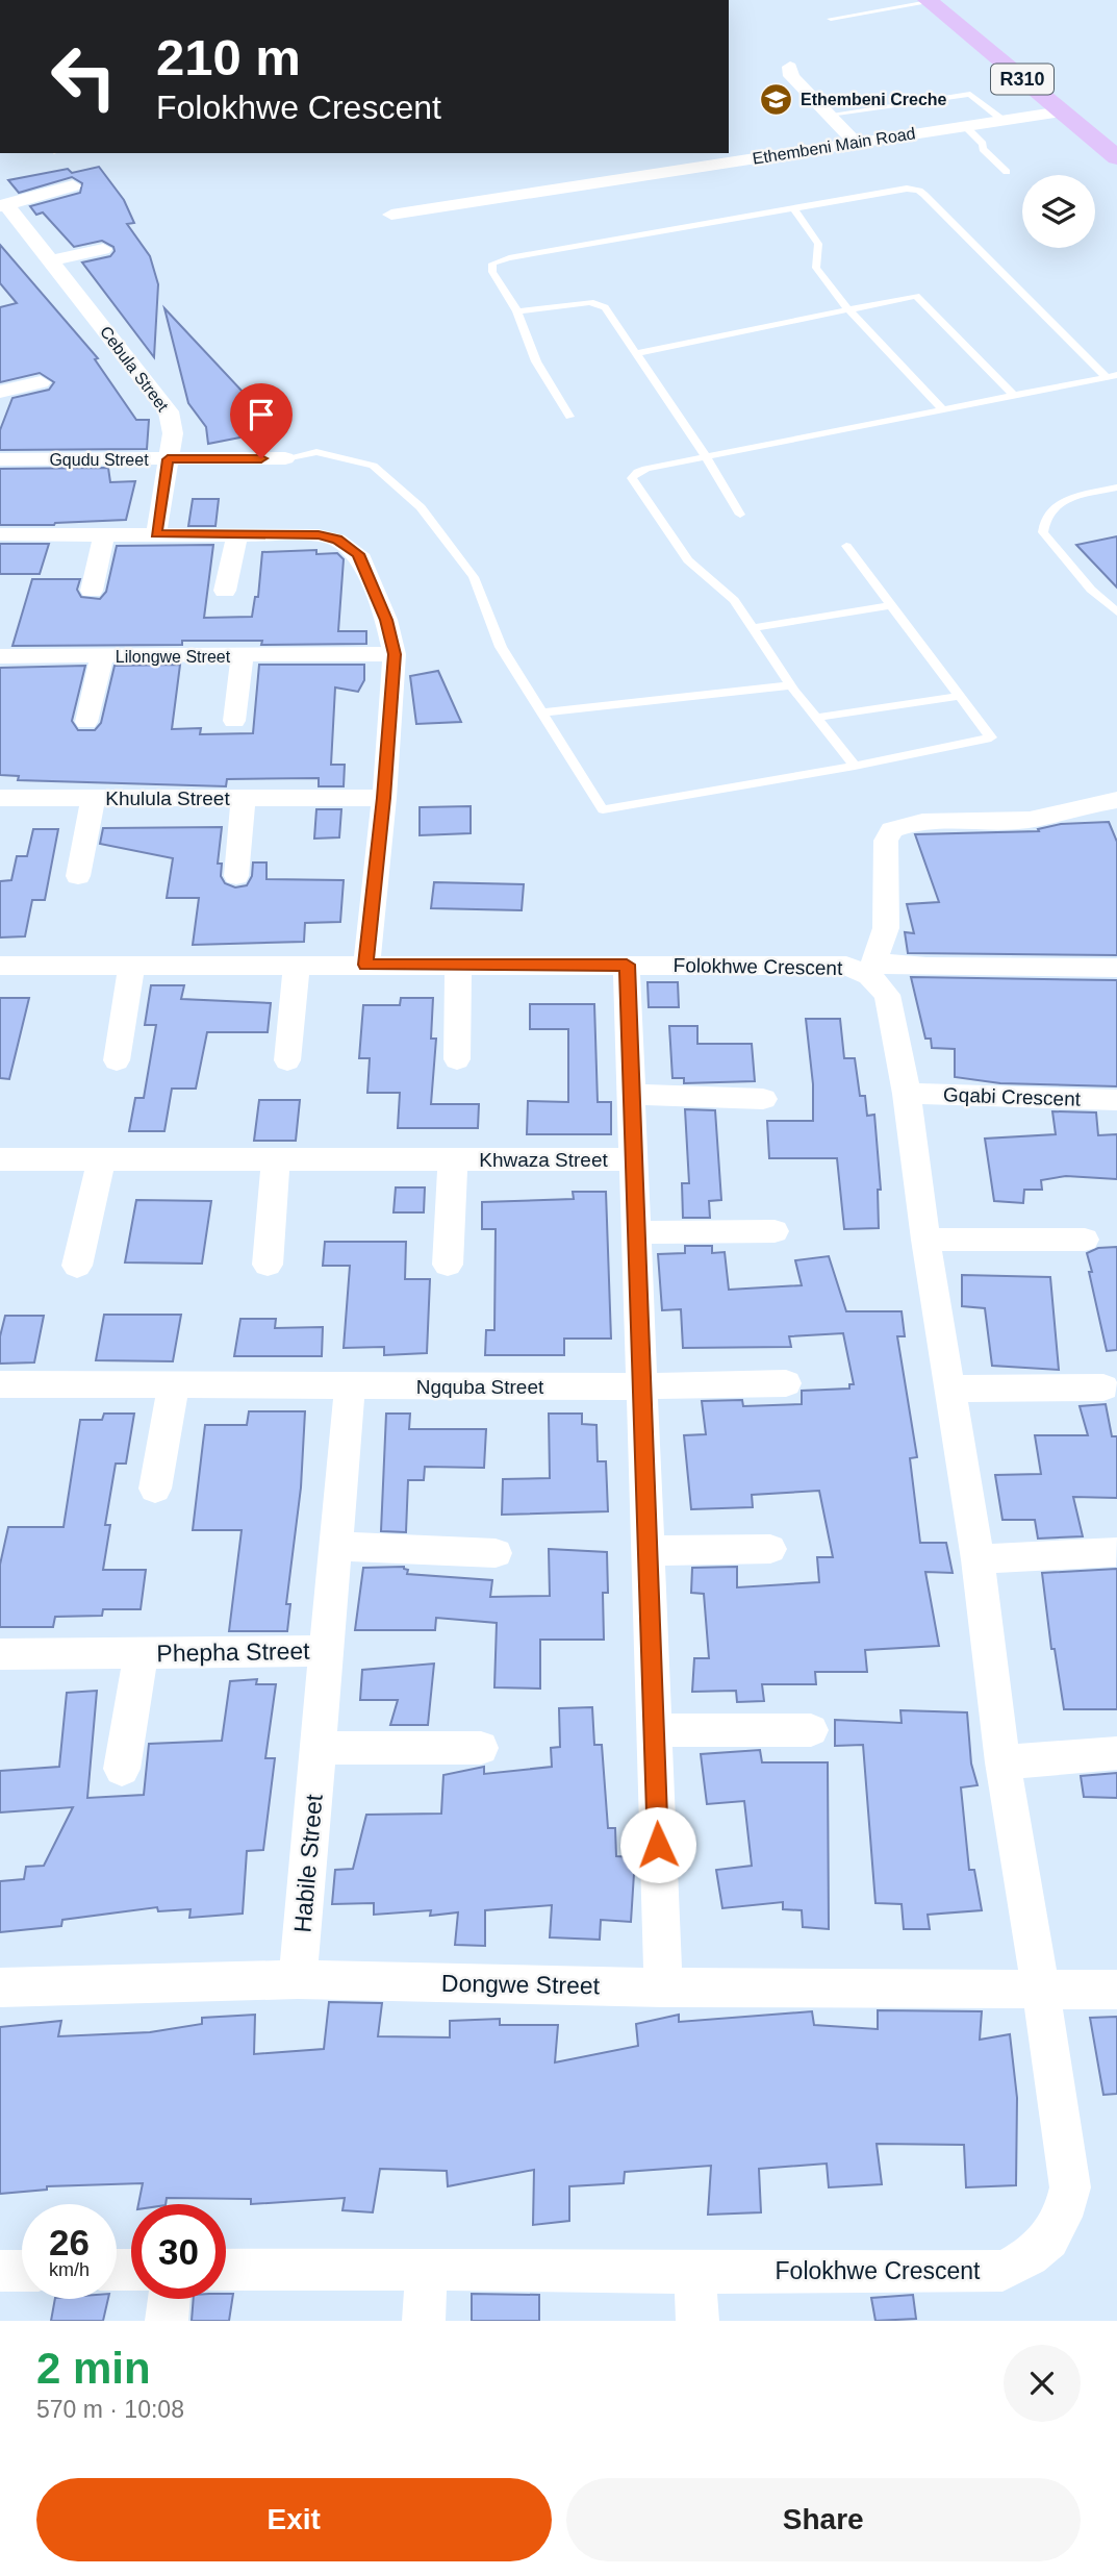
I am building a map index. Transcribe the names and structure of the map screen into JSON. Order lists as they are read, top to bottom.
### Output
{
  "streets": {
    "main road": ["R310"],
    "street": [
      "Ethembeni Main Road",
      "Cebula Street",
      "Gqudu Street",
      "Lilongwe Street",
      "Khulula Street",
      "Folokhwe Crescent",
      "Gqabi Crescent",
      "Khwaza Street",
      "Ngquba Street",
      "Phepha Street",
      "Habile Street",
      "Dongwe Street"
    ]
  },
  "crossings": [
    ["R310", "Ethembeni Main Road"],
    ["Cebula Street", "Gqudu Street"],
    ["Folokhwe Crescent", "Gqabi Crescent"],
    ["Folokhwe Crescent", "Dongwe Street"],
    ["Ngquba Street", "Habile Street"],
    ["Phepha Street", "Habile Street"],
    ["Habile Street", "Dongwe Street"]
  ],
  "places": {
    "school or university": ["Ethembeni Creche"]
  },
  "page": {
    "turn": ["210 m", "Folokhwe Crescent"],
    "speed": "26 km/h",
    "limit": "30",
    "heading": ["2 min", "570 m · 10:08"],
    "buttons": ["Exit", "Share"]
  }
}
